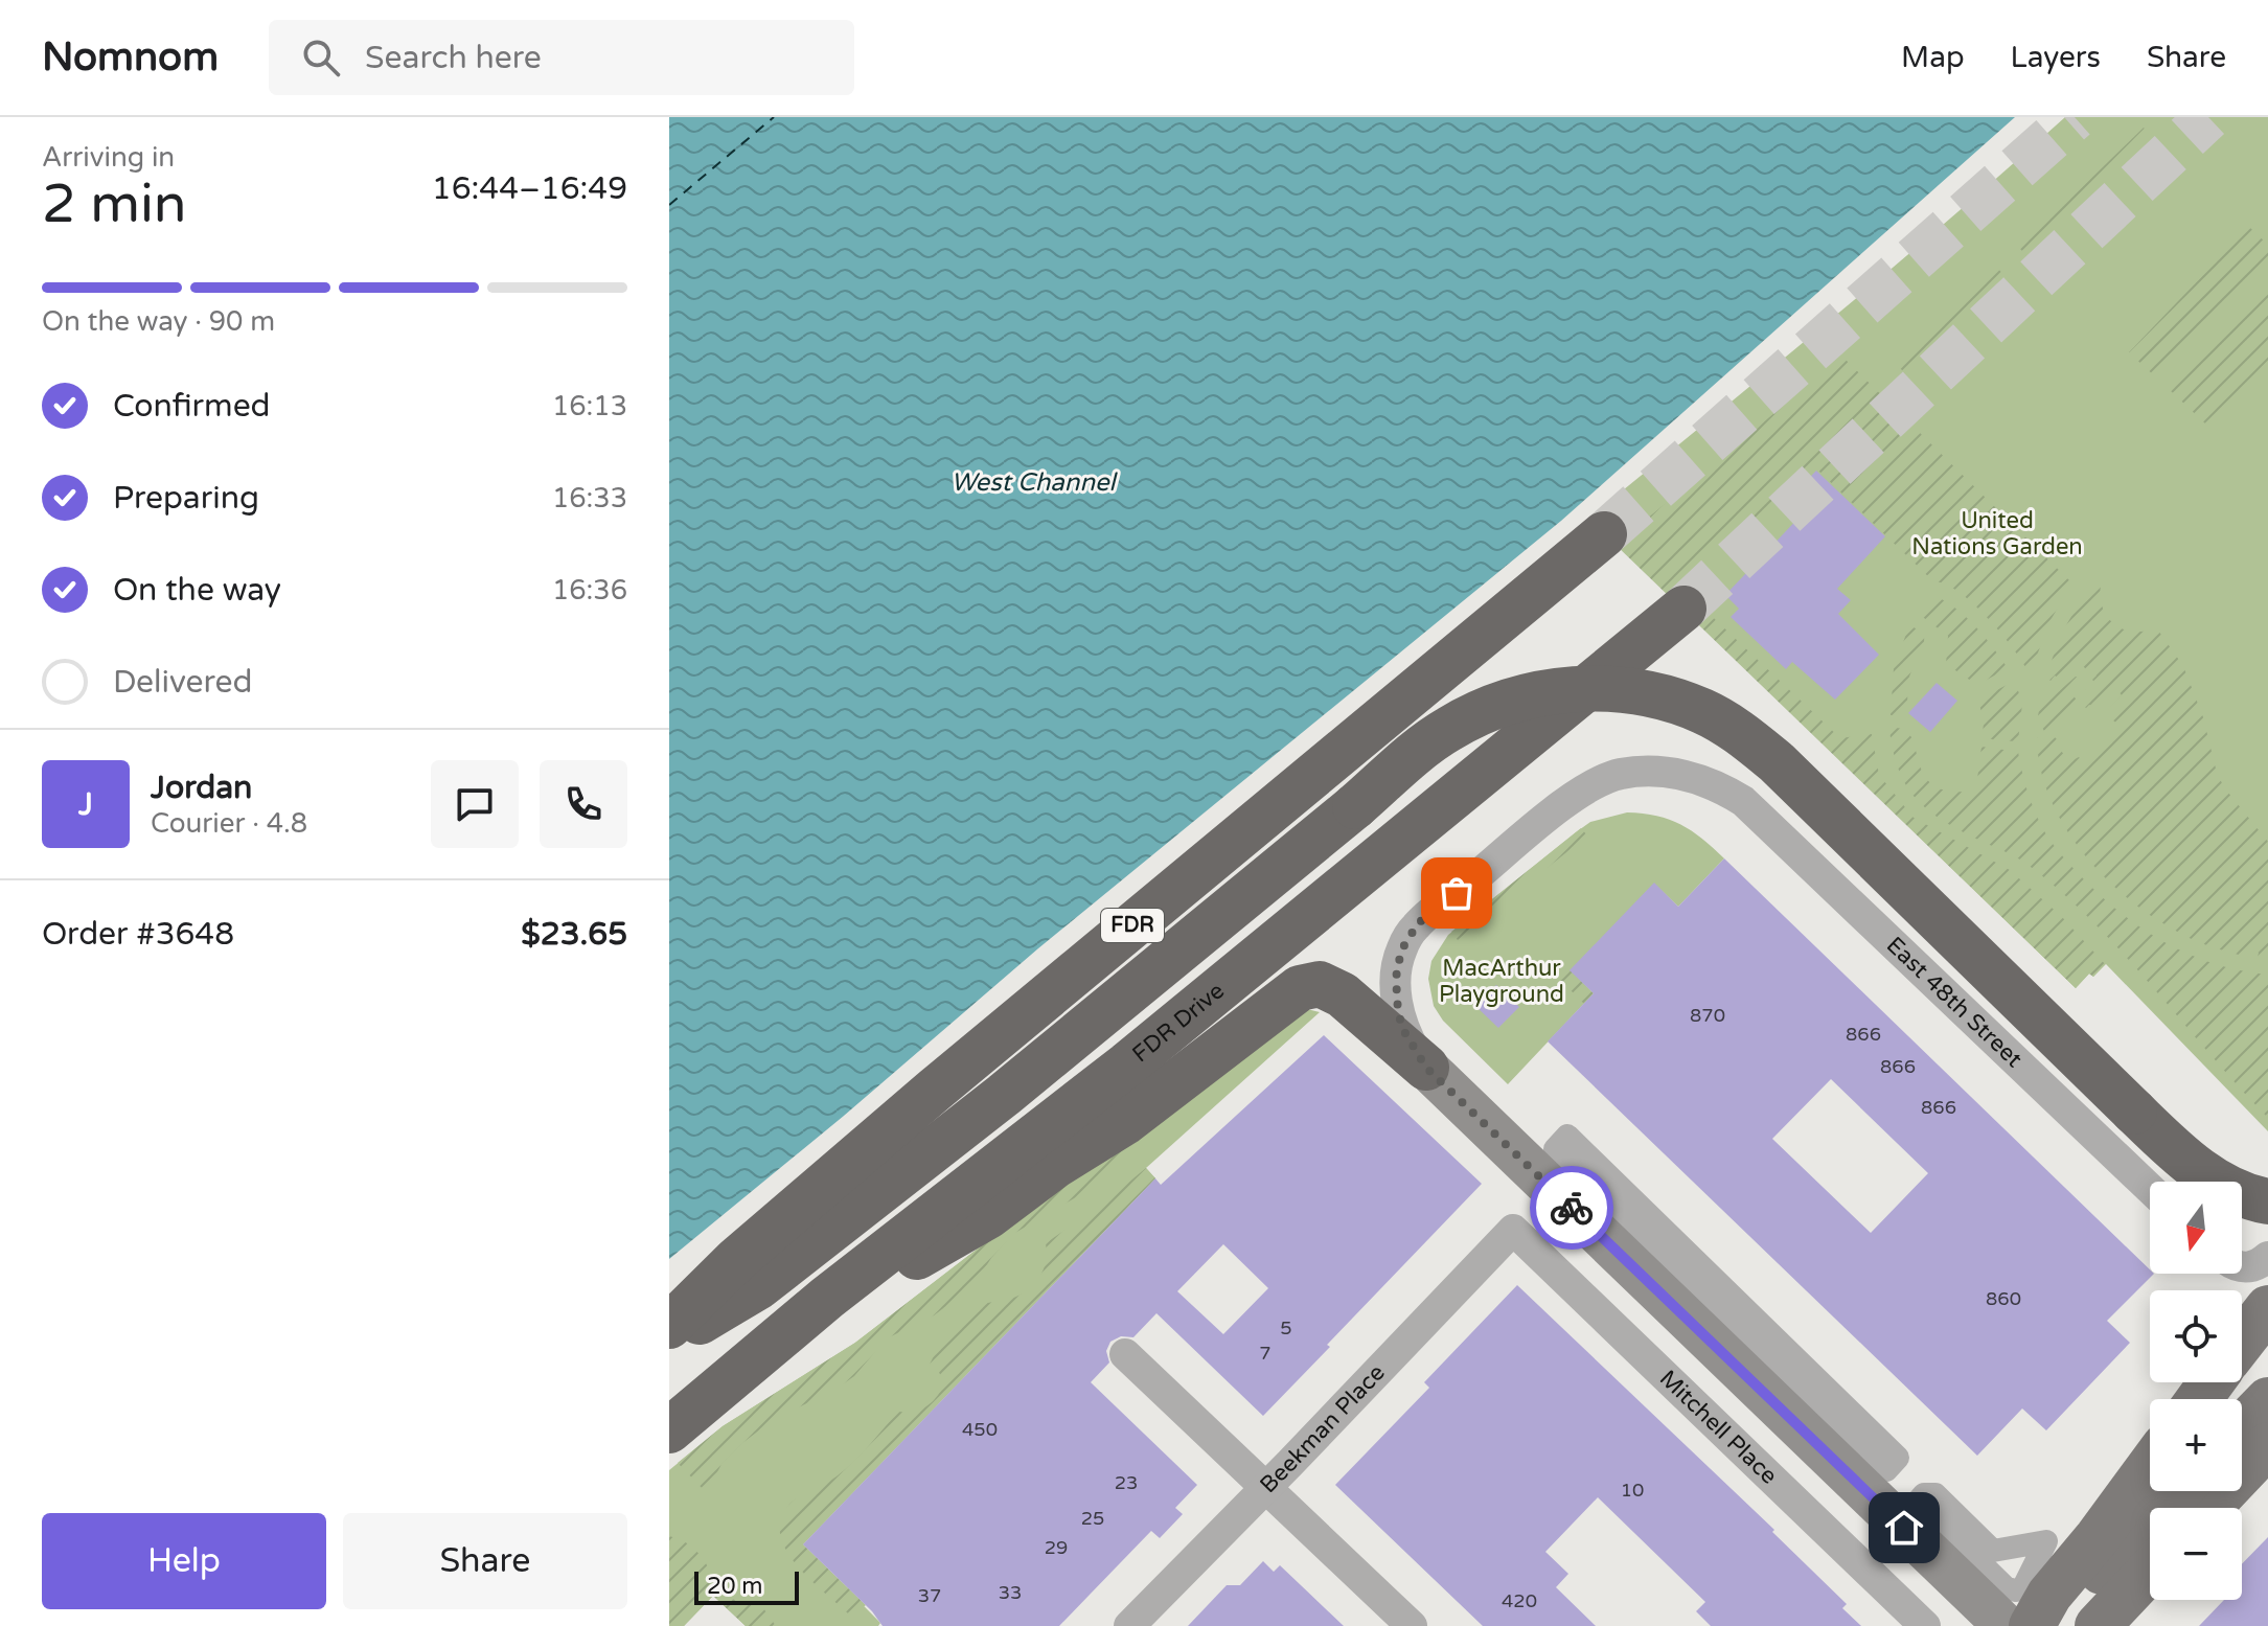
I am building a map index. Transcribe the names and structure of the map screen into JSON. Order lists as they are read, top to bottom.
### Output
{
  "streets": {
    "highway": ["FDR", "FDR Drive"],
    "street": ["East 48th Street", "Mitchell Place", "Beekman Place"]
  },
  "crossings": [
    ["Mitchell Place", "Beekman Place"]
  ],
  "water": ["West Channel"],
  "parks": ["United Nations Garden", "MacArthur Playground"],
  "house_numbers": [
    "870",
    "866",
    "866",
    "866",
    "860",
    "5",
    "7",
    "450",
    "23",
    "10",
    "25",
    "29",
    "33",
    "37",
    "420"
  ],
  "scale_bar": "20 m",
  "north": "bottom",
  "page": {
    "header": "Nomnom",
    "search": "Search here",
    "nav": ["Map", "Layers", "Share"],
    "heading": ["2 min", "Arriving in", "16:44–16:49"],
    "panel": [
      "Jordan",
      "Courier · 4.8",
      "Order #3648",
      "$23.65"
    ],
    "bar": "On the way · 90 m",
    "list": [
      ["Confirmed", "16:13"],
      ["Preparing", "16:33"],
      ["On the way", "16:36"],
      "Delivered"
    ],
    "round": "J",
    "map_buttons": ["+", "−"],
    "buttons": ["Help", "Share"],
    "scale": "20 m"
  }
}
